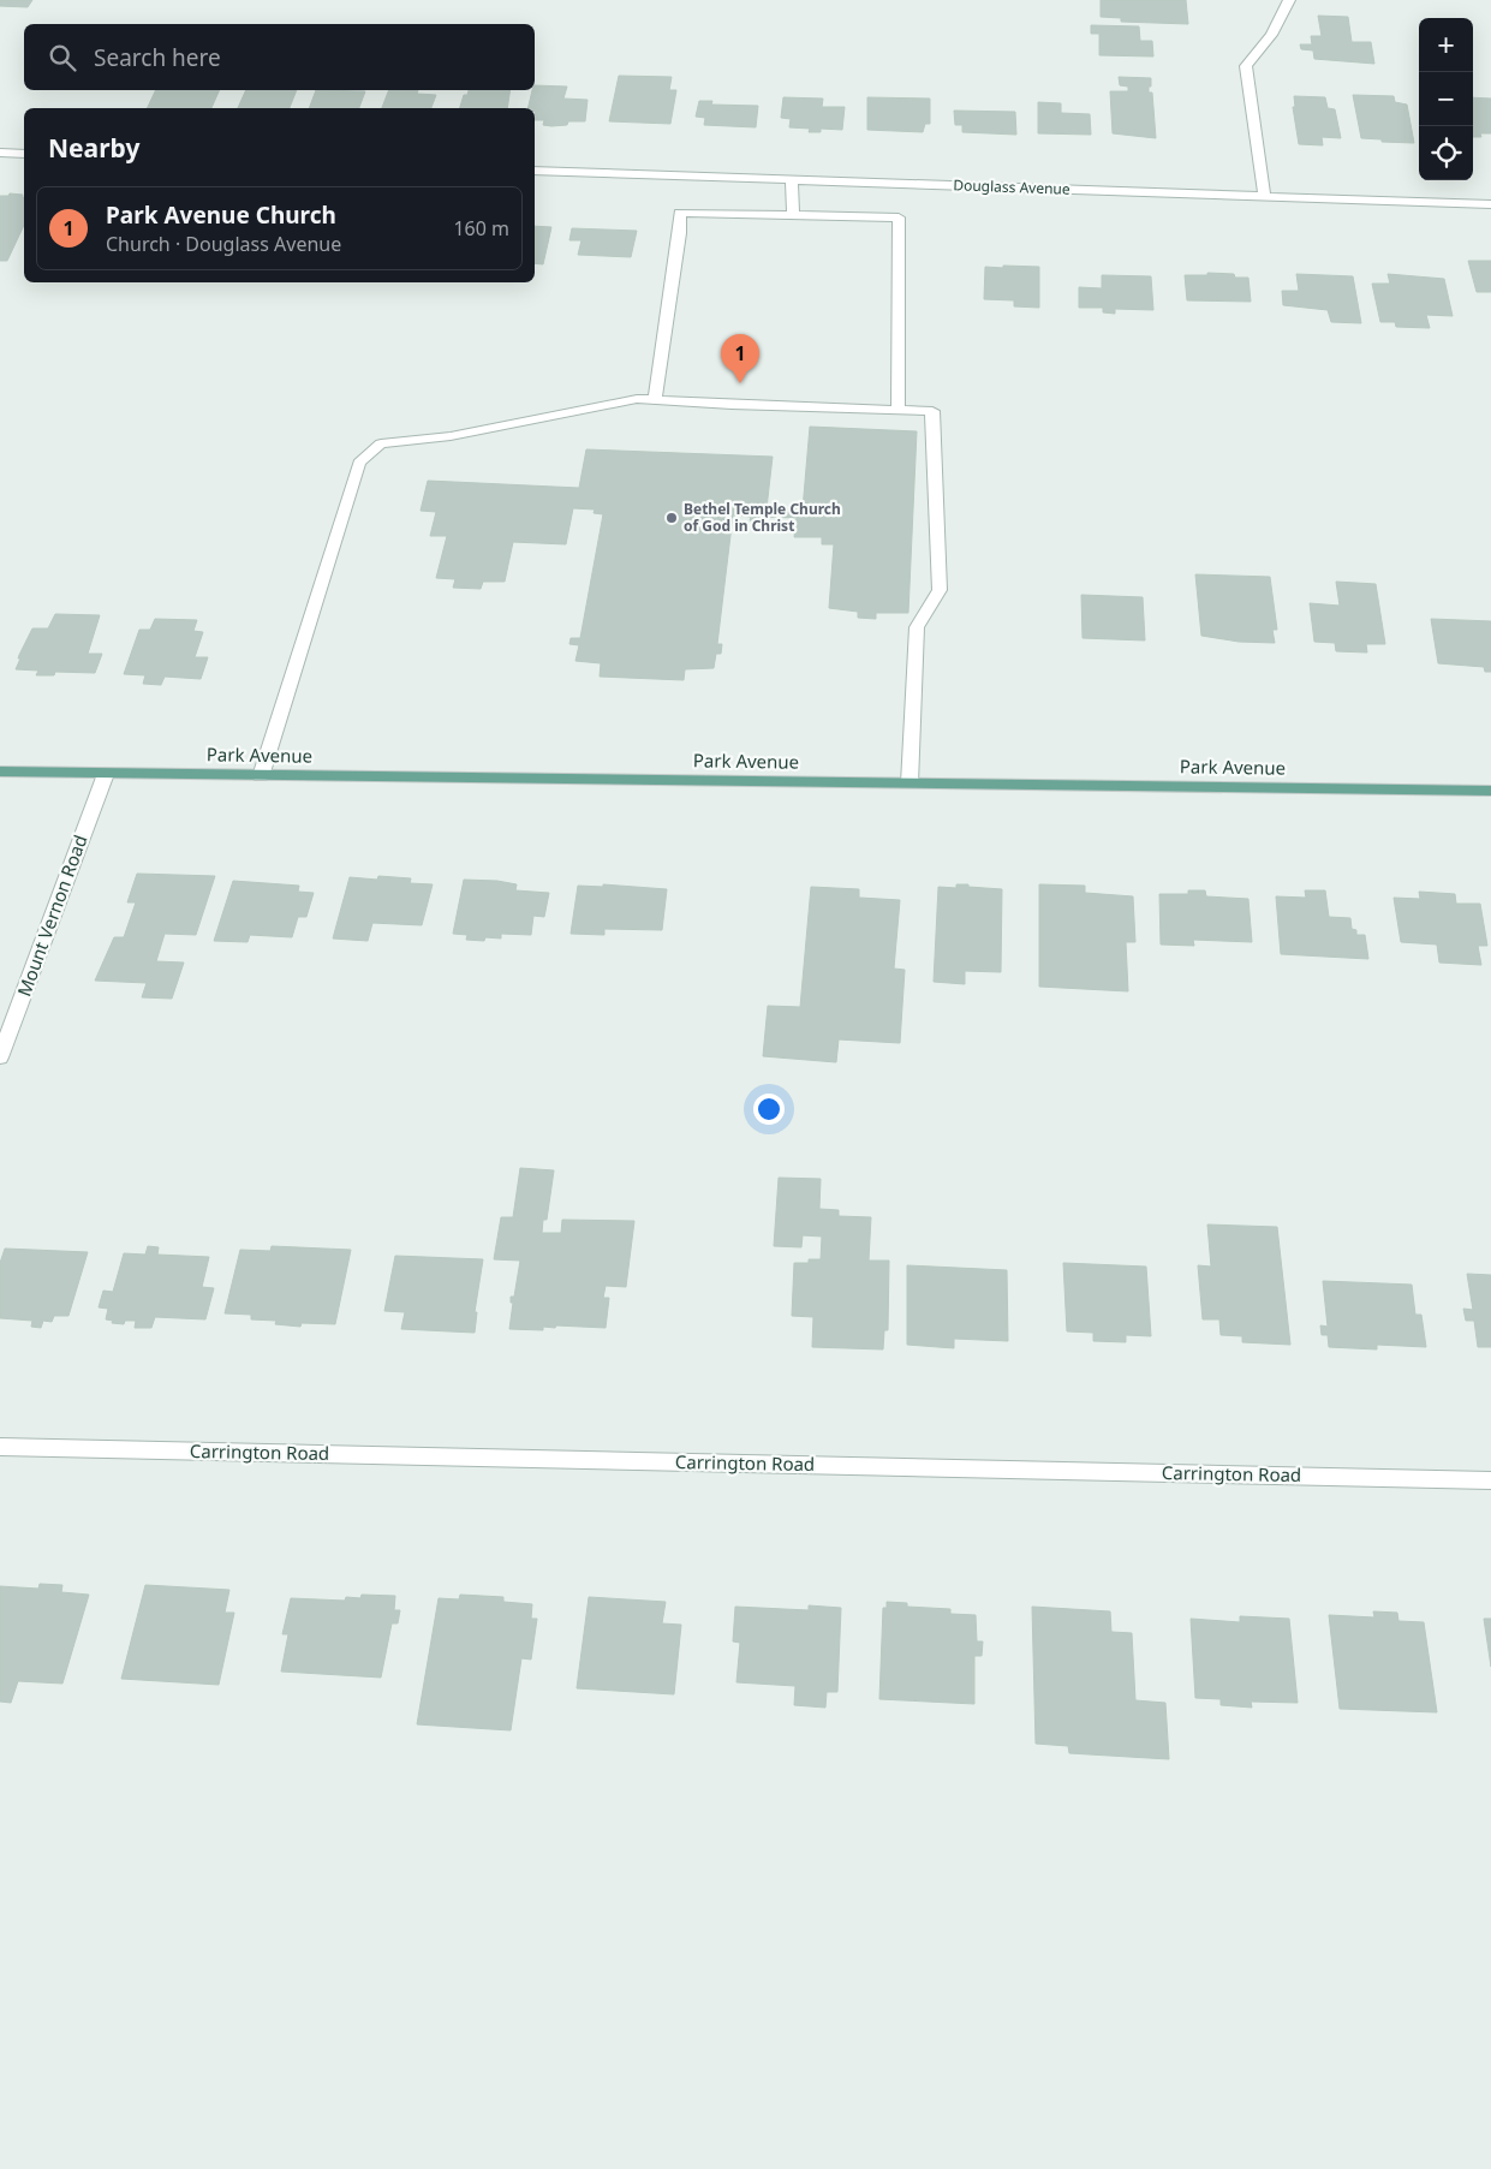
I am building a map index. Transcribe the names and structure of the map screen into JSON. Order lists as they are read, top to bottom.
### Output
{
  "streets": {
    "main road": ["Park Avenue"],
    "street": ["Douglass Avenue", "Mount Vernon Road", "Carrington Road"]
  },
  "crossings": [
    ["Park Avenue", "Mount Vernon Road"]
  ],
  "places": ["Bethel Temple Church of God in Christ"],
  "page": {
    "map_buttons": ["+", "−"],
    "search": "Search here",
    "heading": "Nearby",
    "list": [
      {
        "mark": "1",
        "name": "Park Avenue Church",
        "note": "Church · Douglass Avenue",
        "value": "160 m"
      }
    ],
    "pins": "1"
  }
}
